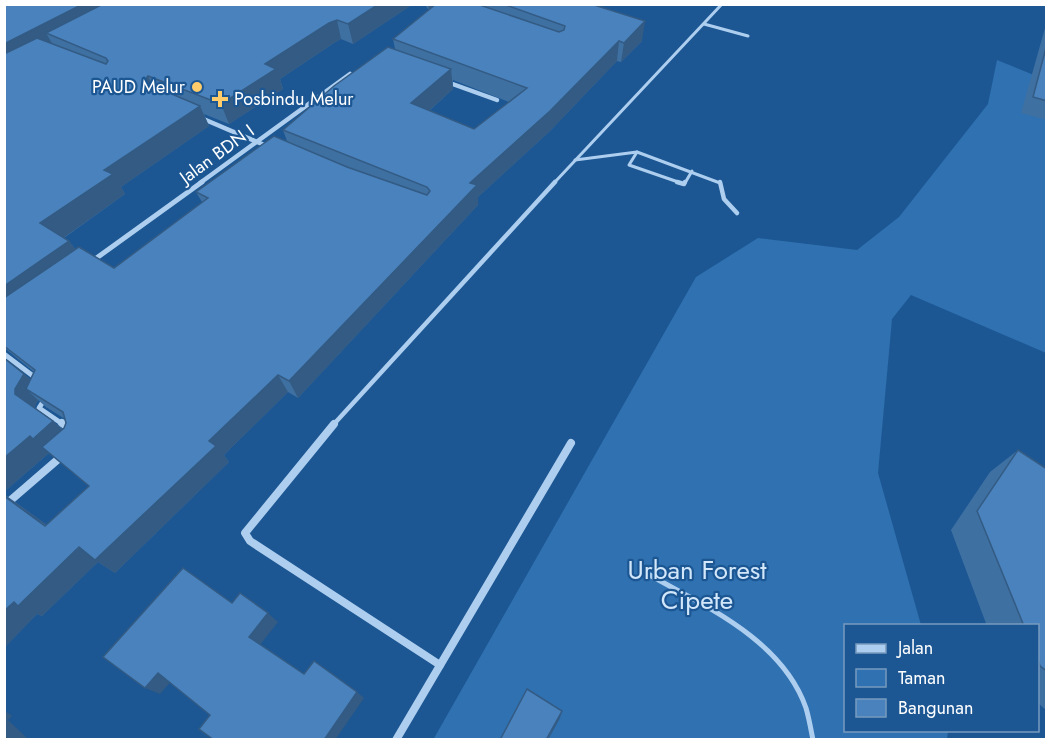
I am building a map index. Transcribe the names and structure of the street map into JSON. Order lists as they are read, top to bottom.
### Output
{
  "streets": {
    "street": ["Jalan BDN I"]
  },
  "parks": ["Urban Forest Cipete"],
  "places": {
    "other": ["PAUD Melur"],
    "health": ["Posbindu Melur"]
  },
  "legend": ["Jalan", "Taman", "Bangunan"]
}
